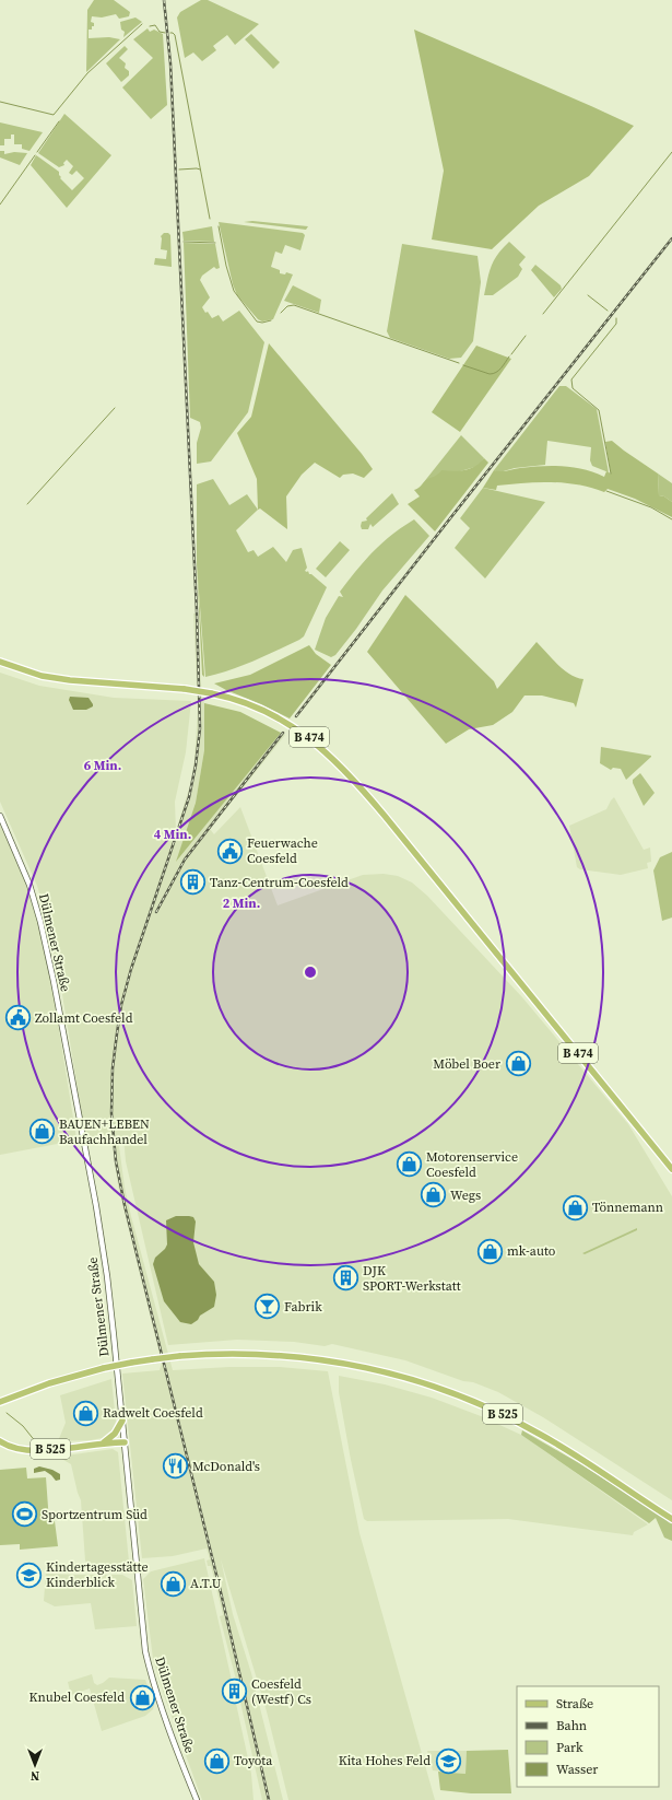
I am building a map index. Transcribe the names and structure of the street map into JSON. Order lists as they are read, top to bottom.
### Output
{
  "streets": {
    "main road": ["B 474", "B 525"],
    "street": ["Dülmener Straße"]
  },
  "crossings": [
    ["Dülmener Straße", "B 525"]
  ],
  "places": {
    "public building": ["Feuerwache Coesfeld", "Zollamt Coesfeld"],
    "building": ["Tanz-Centrum-Coesfeld", "DJK SPORT-Werkstatt", "Coesfeld (Westf) Cs"],
    "shop": [
      "Möbel Boer",
      "BAUEN+LEBEN Baufachhandel",
      "Motorenservice Coesfeld",
      "Wegs",
      "Tönnemann",
      "mk-auto",
      "Radwelt Coesfeld",
      "A.T.U",
      "Knubel Coesfeld",
      "Toyota"
    ],
    "bar": ["Fabrik"],
    "restaurant": ["McDonald's"],
    "sports": ["Sportzentrum Süd"],
    "school or university": ["Kindertagesstätte Kinderblick", "Kita Hohes Feld"]
  },
  "legend": [
    "Straße",
    "Bahn",
    "Park",
    "Wasser"
  ],
  "north": "bottom",
  "rings": ["6 Min.", "4 Min.", "2 Min."]
}
